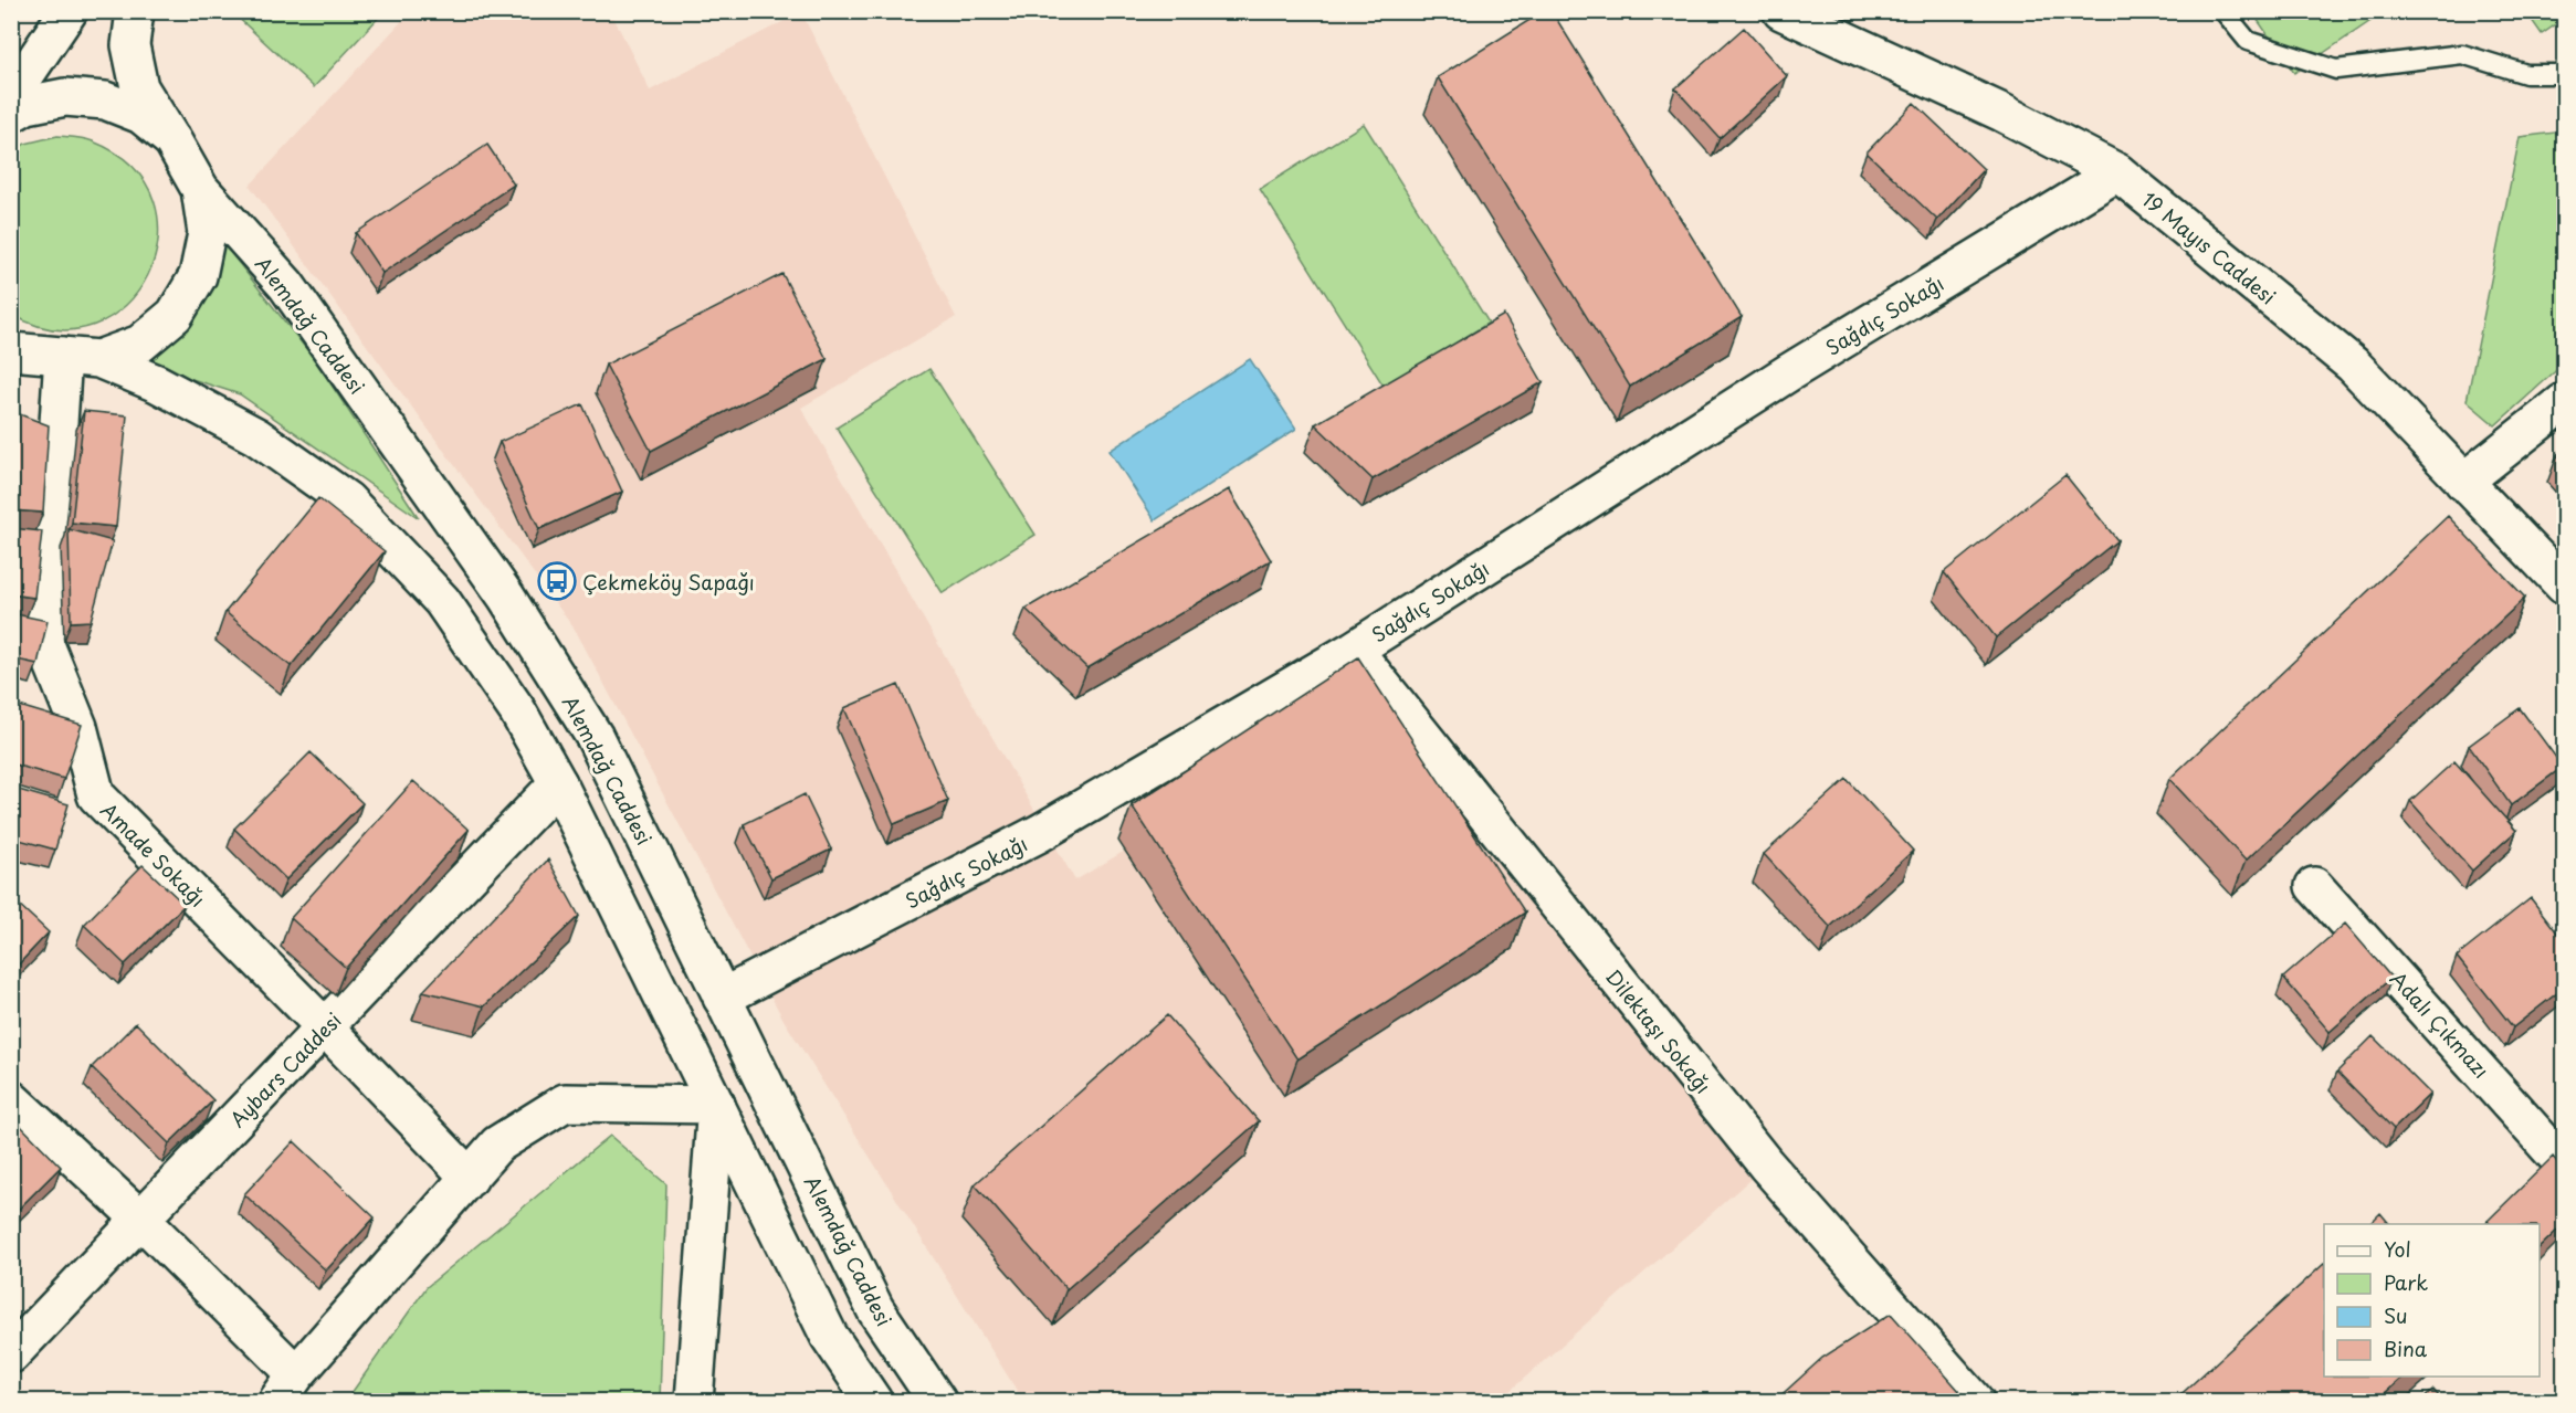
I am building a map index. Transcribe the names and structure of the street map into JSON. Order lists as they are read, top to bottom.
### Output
{
  "streets": {
    "street": [
      "19 Mayıs Caddesi",
      "Sağdıç Sokağı",
      "Alemdağ Caddesi",
      "Amade Sokağı",
      "Adalı Çıkmazı",
      "Dilektaşı Sokağı",
      "Aybars Caddesi"
    ]
  },
  "crossings": [
    ["19 Mayıs Caddesi", "Sağdıç Sokağı"],
    ["Sağdıç Sokağı", "Alemdağ Caddesi"],
    ["Sağdıç Sokağı", "Dilektaşı Sokağı"],
    ["Alemdağ Caddesi", "Amade Sokağı"],
    ["Alemdağ Caddesi", "Aybars Caddesi"],
    ["Amade Sokağı", "Aybars Caddesi"]
  ],
  "places": {
    "bus stop": ["Çekmeköy Sapağı"]
  },
  "legend": [
    "Yol",
    "Park",
    "Su",
    "Bina"
  ]
}
